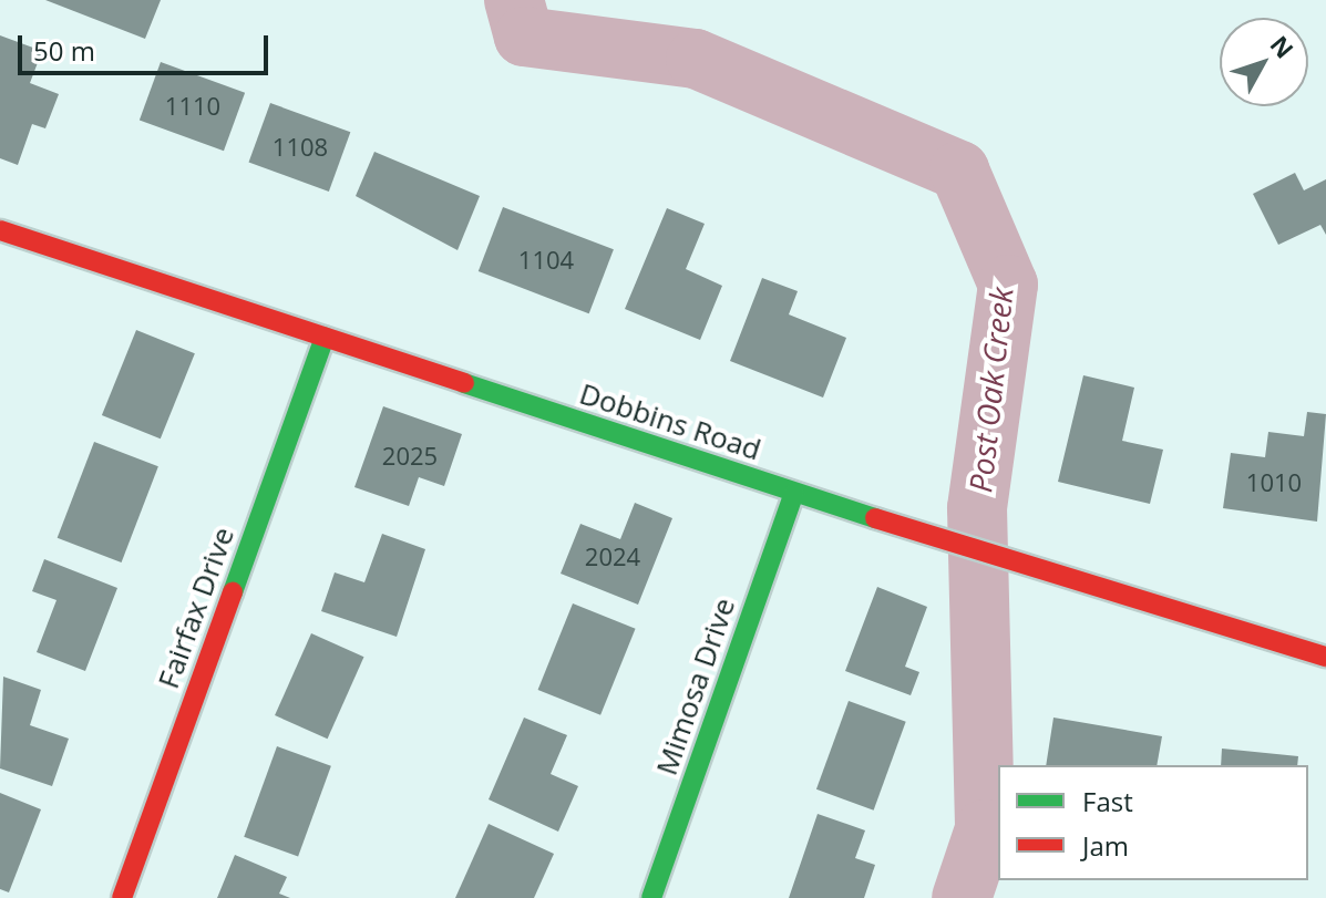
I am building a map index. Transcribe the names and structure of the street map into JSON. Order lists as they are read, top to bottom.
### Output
{
  "streets": {
    "street": ["Dobbins Road", "Fairfax Drive", "Mimosa Drive"]
  },
  "crossings": [
    ["Dobbins Road", "Fairfax Drive"],
    ["Dobbins Road", "Mimosa Drive"]
  ],
  "water": ["Post Oak Creek"],
  "house_numbers": [
    "1110",
    "1108",
    "1104",
    "2025",
    "1010",
    "2024"
  ],
  "legend": ["Fast", "Jam"],
  "scale_bar": "50 m",
  "north": "top right"
}
